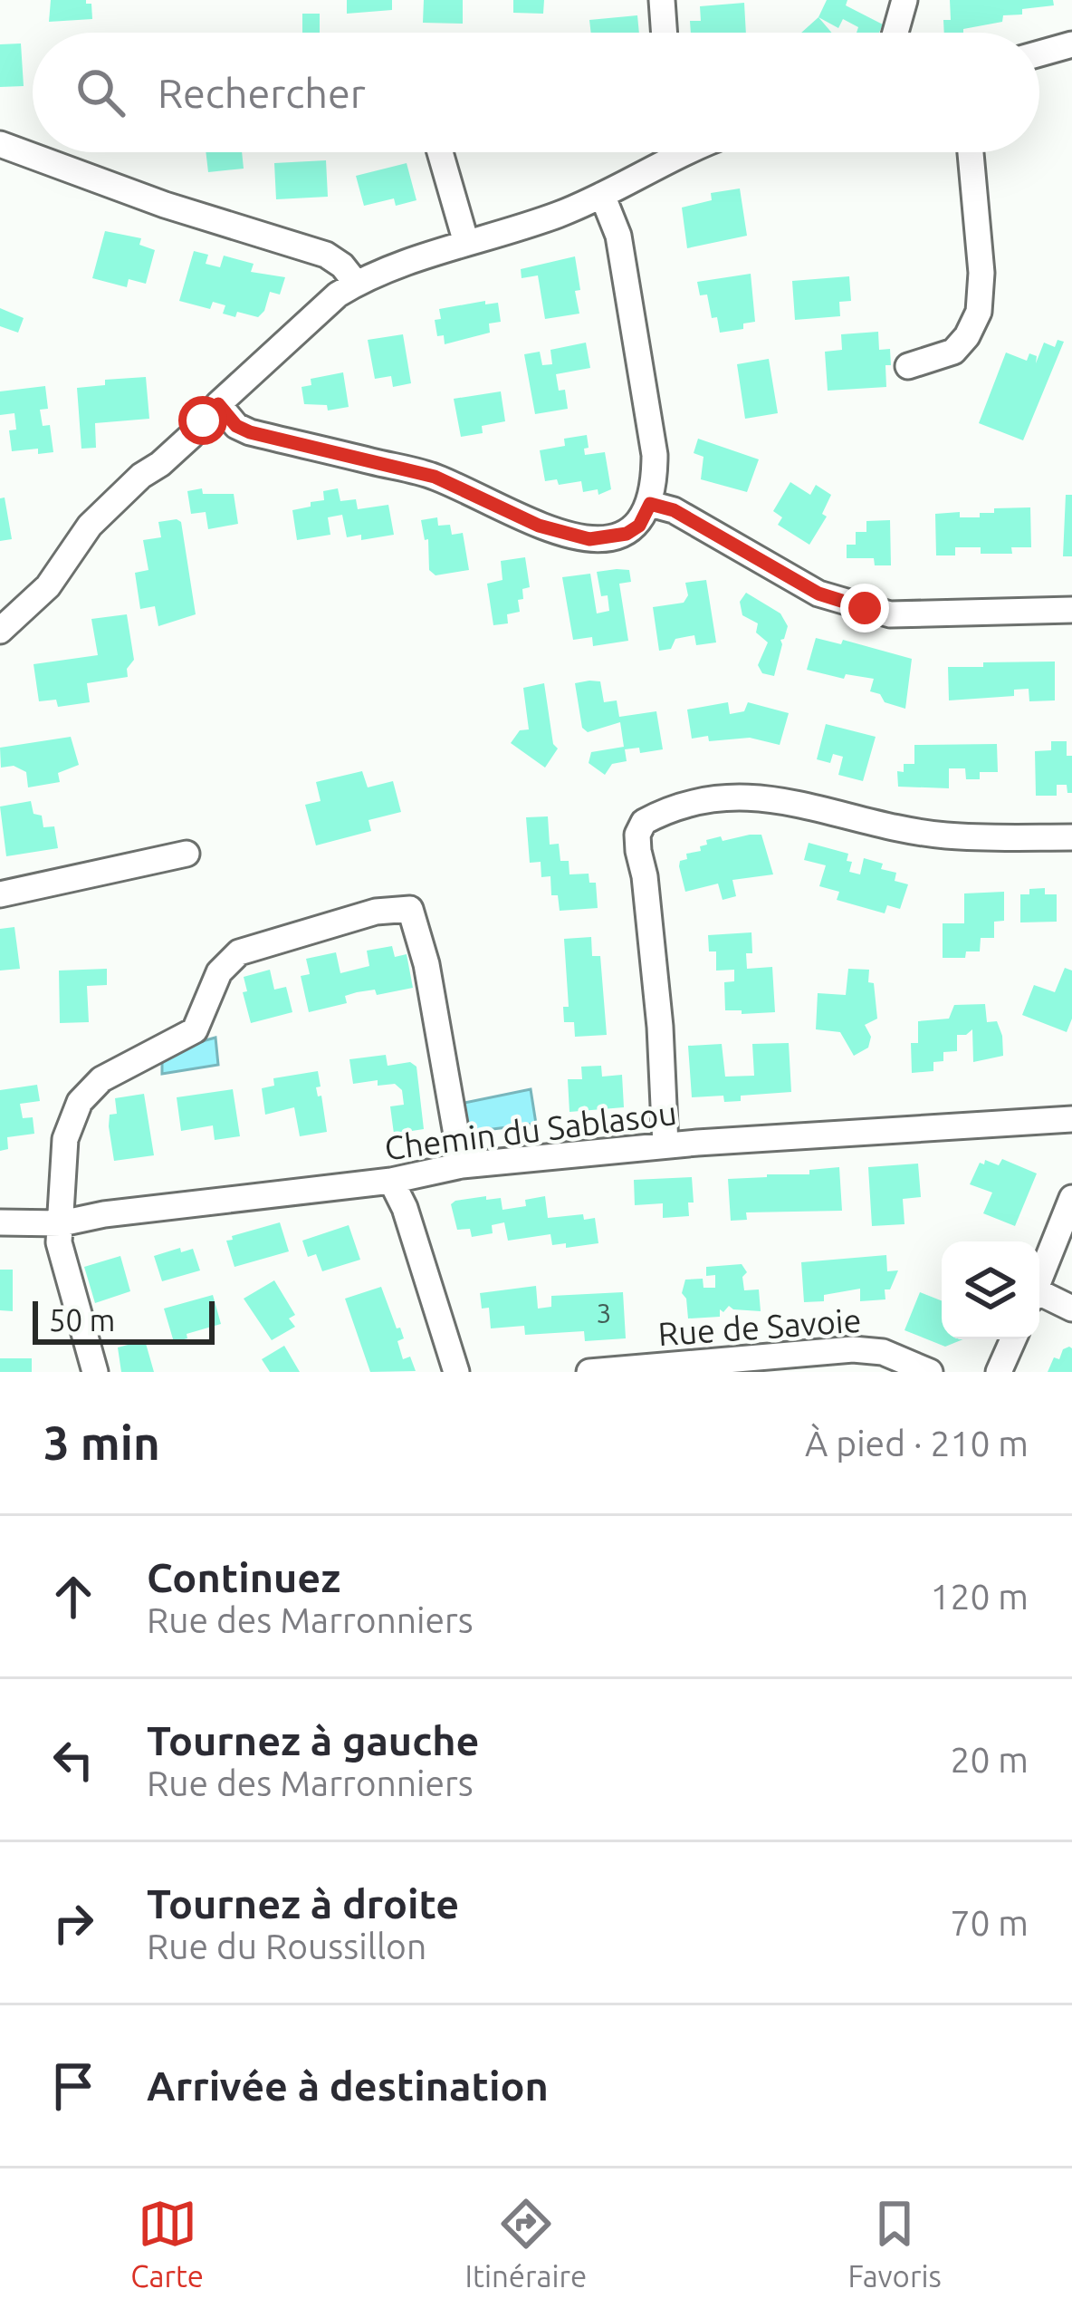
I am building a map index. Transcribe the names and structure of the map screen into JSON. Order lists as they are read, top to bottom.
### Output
{
  "streets": {
    "street": ["Chemin du Sablasou", "Rue de Savoie"]
  },
  "house_numbers": ["3"],
  "scale_bar": "50 m",
  "page": {
    "search": "Rechercher",
    "scale": "50 m",
    "heading": ["3 min", "À pied · 210 m"],
    "list": [
      ["Continuez", "Rue des Marronniers", "120 m"],
      ["Tournez à gauche", "Rue des Marronniers", "20 m"],
      ["Tournez à droite", "Rue du Roussillon", "70 m"],
      "Arrivée à destination"
    ],
    "nav": ["Carte", "Itinéraire", "Favoris"]
  }
}
